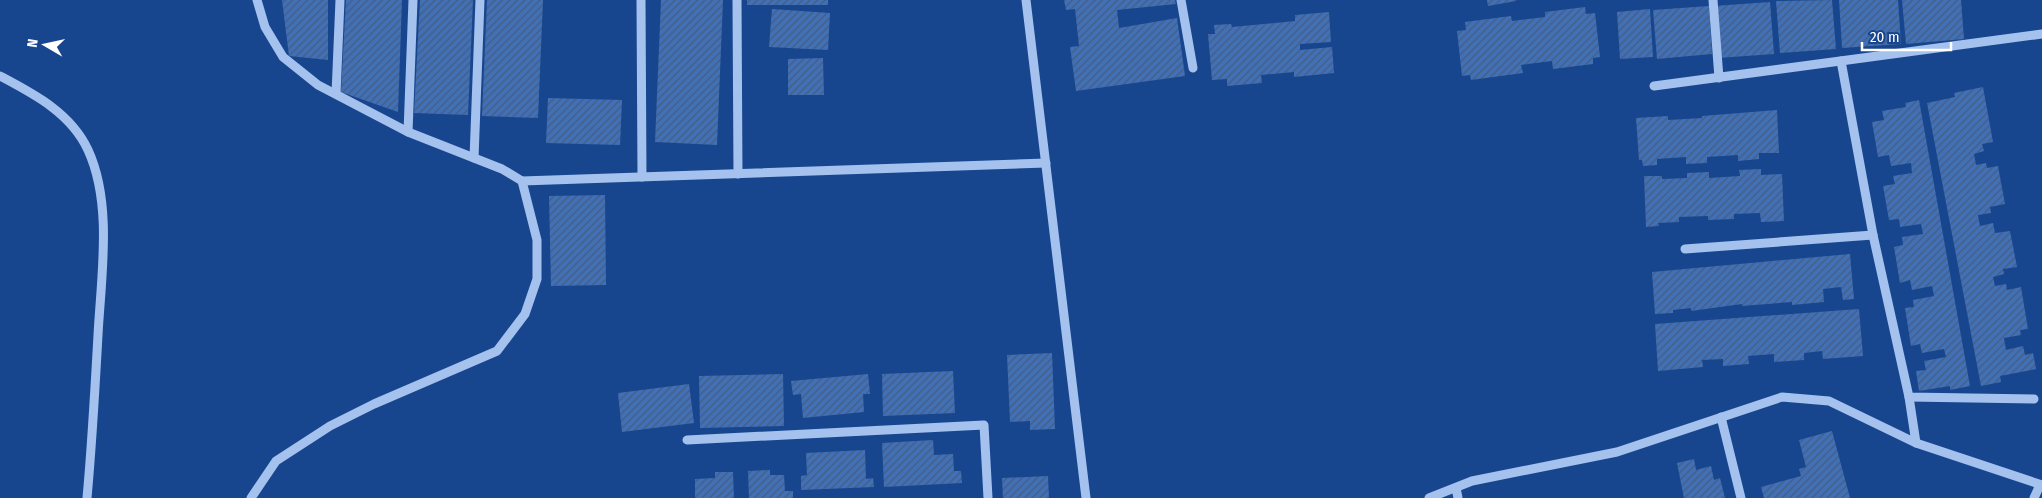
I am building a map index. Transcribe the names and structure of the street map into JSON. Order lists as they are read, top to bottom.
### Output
{
  "scale_bar": "20 m",
  "north": "left"
}
